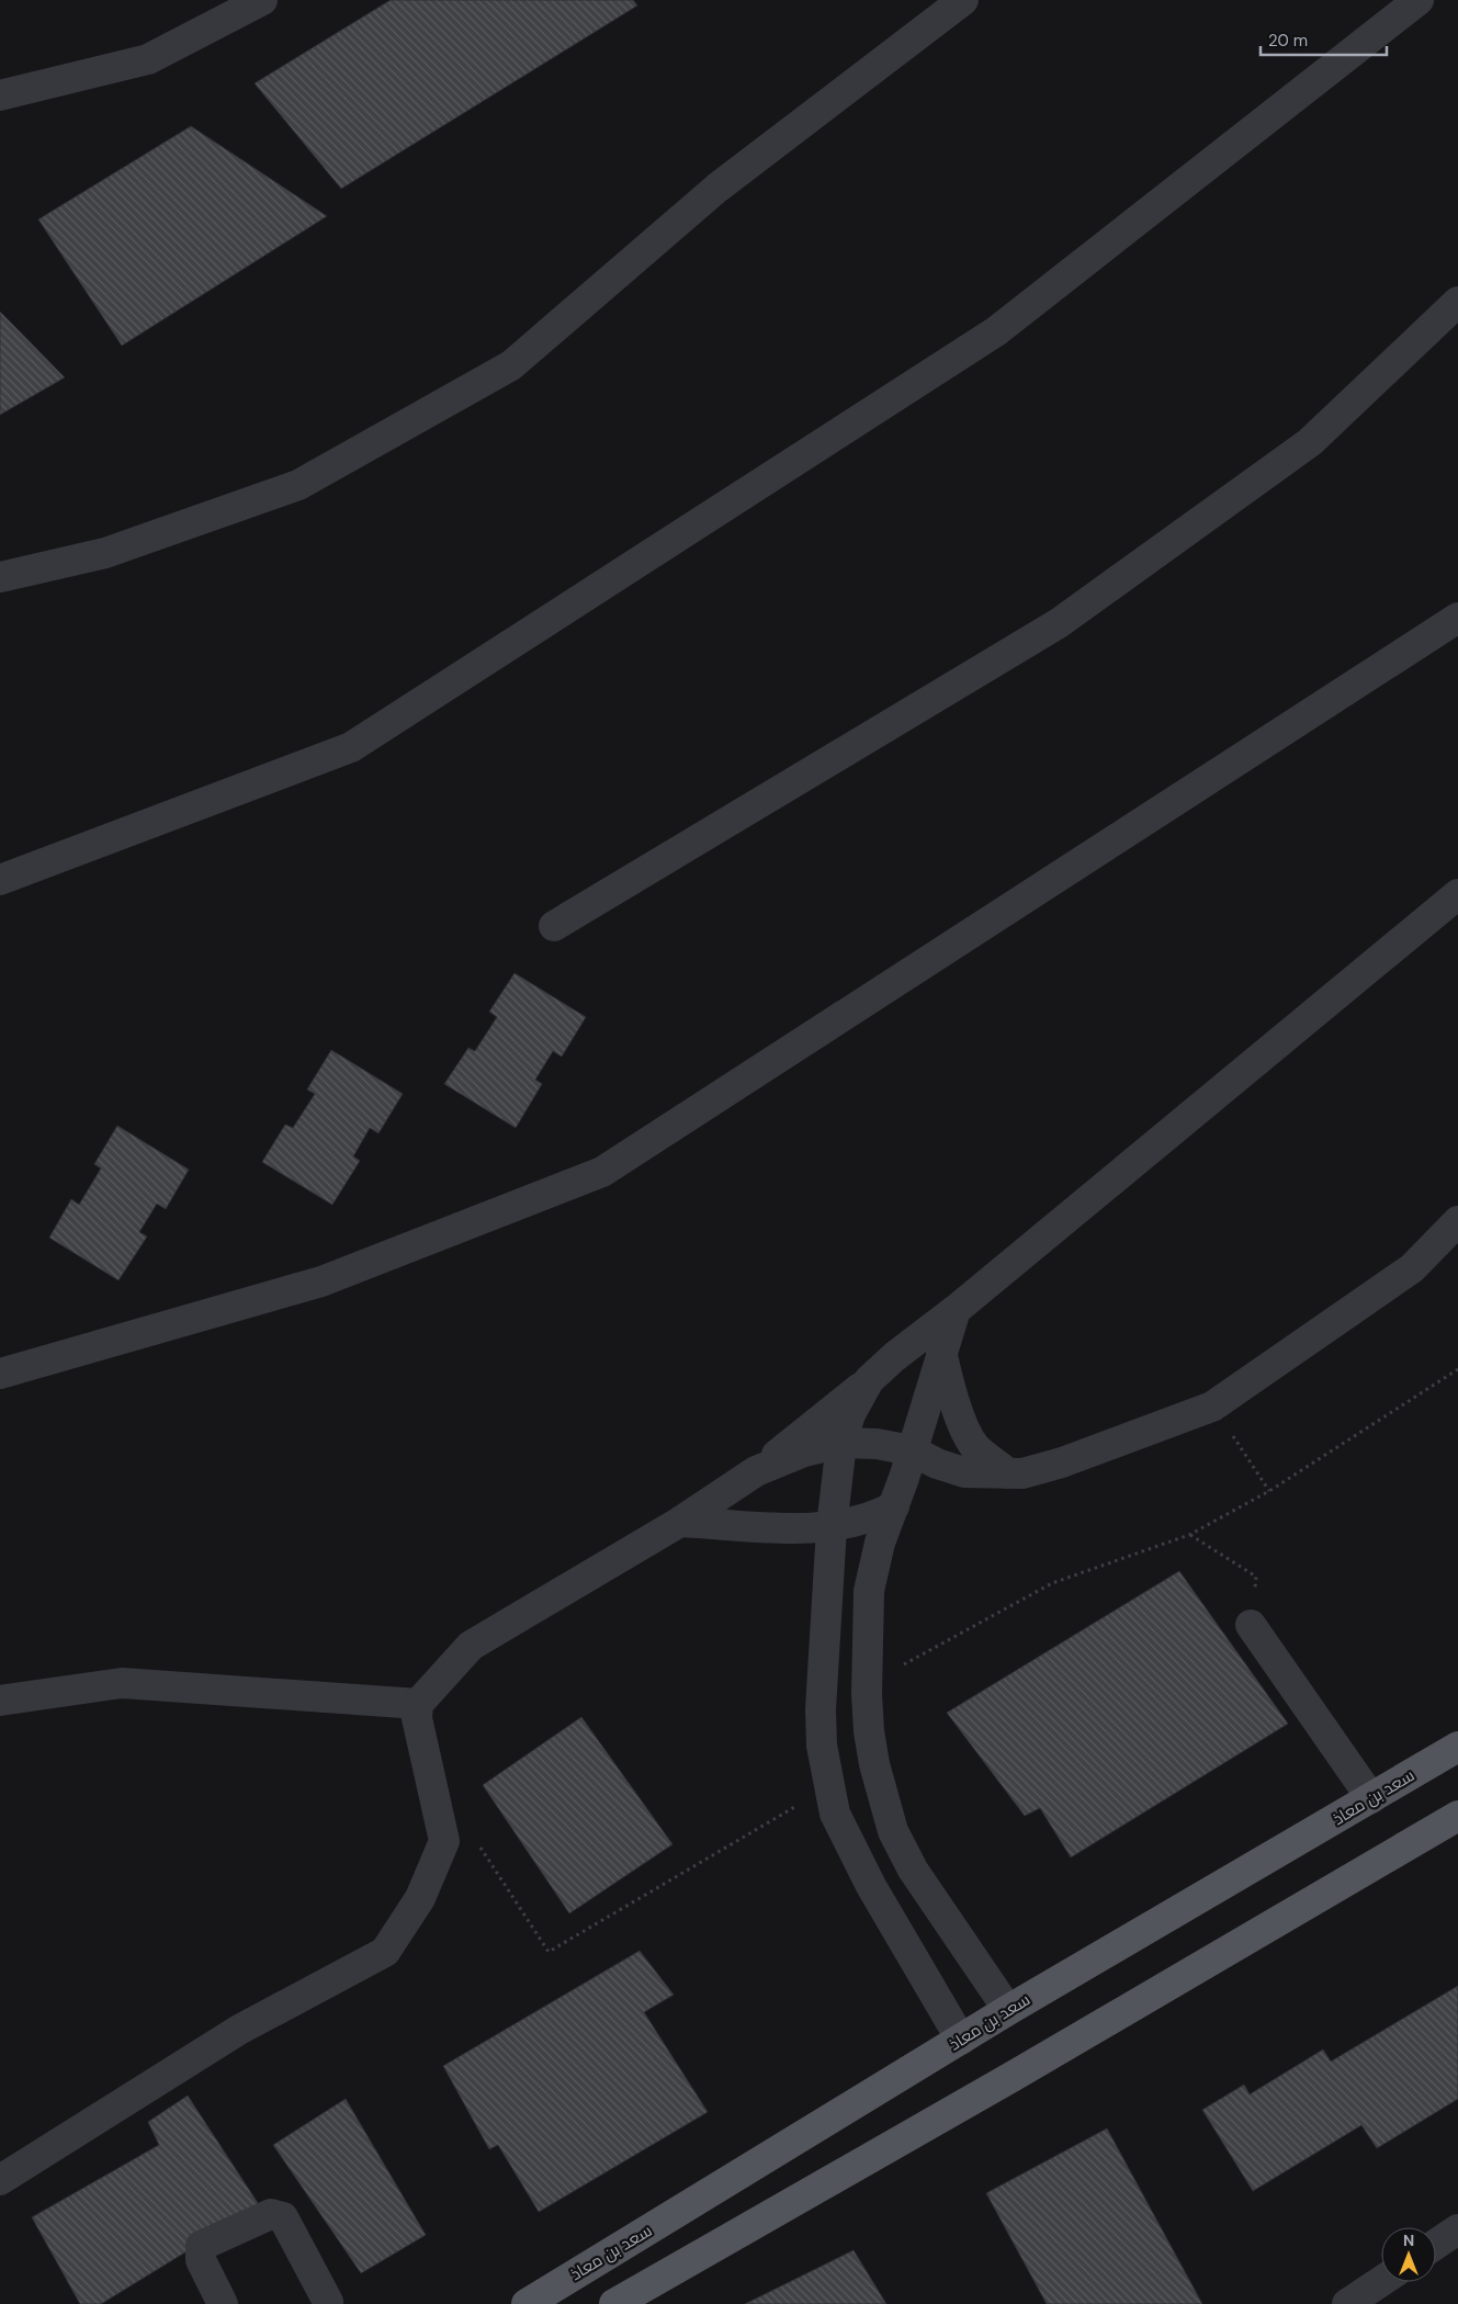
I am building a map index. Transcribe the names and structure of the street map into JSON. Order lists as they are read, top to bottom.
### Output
{
  "streets": {
    "main road": ["سعد بن معاذ"]
  },
  "scale_bar": "20 m",
  "north": "top"
}
